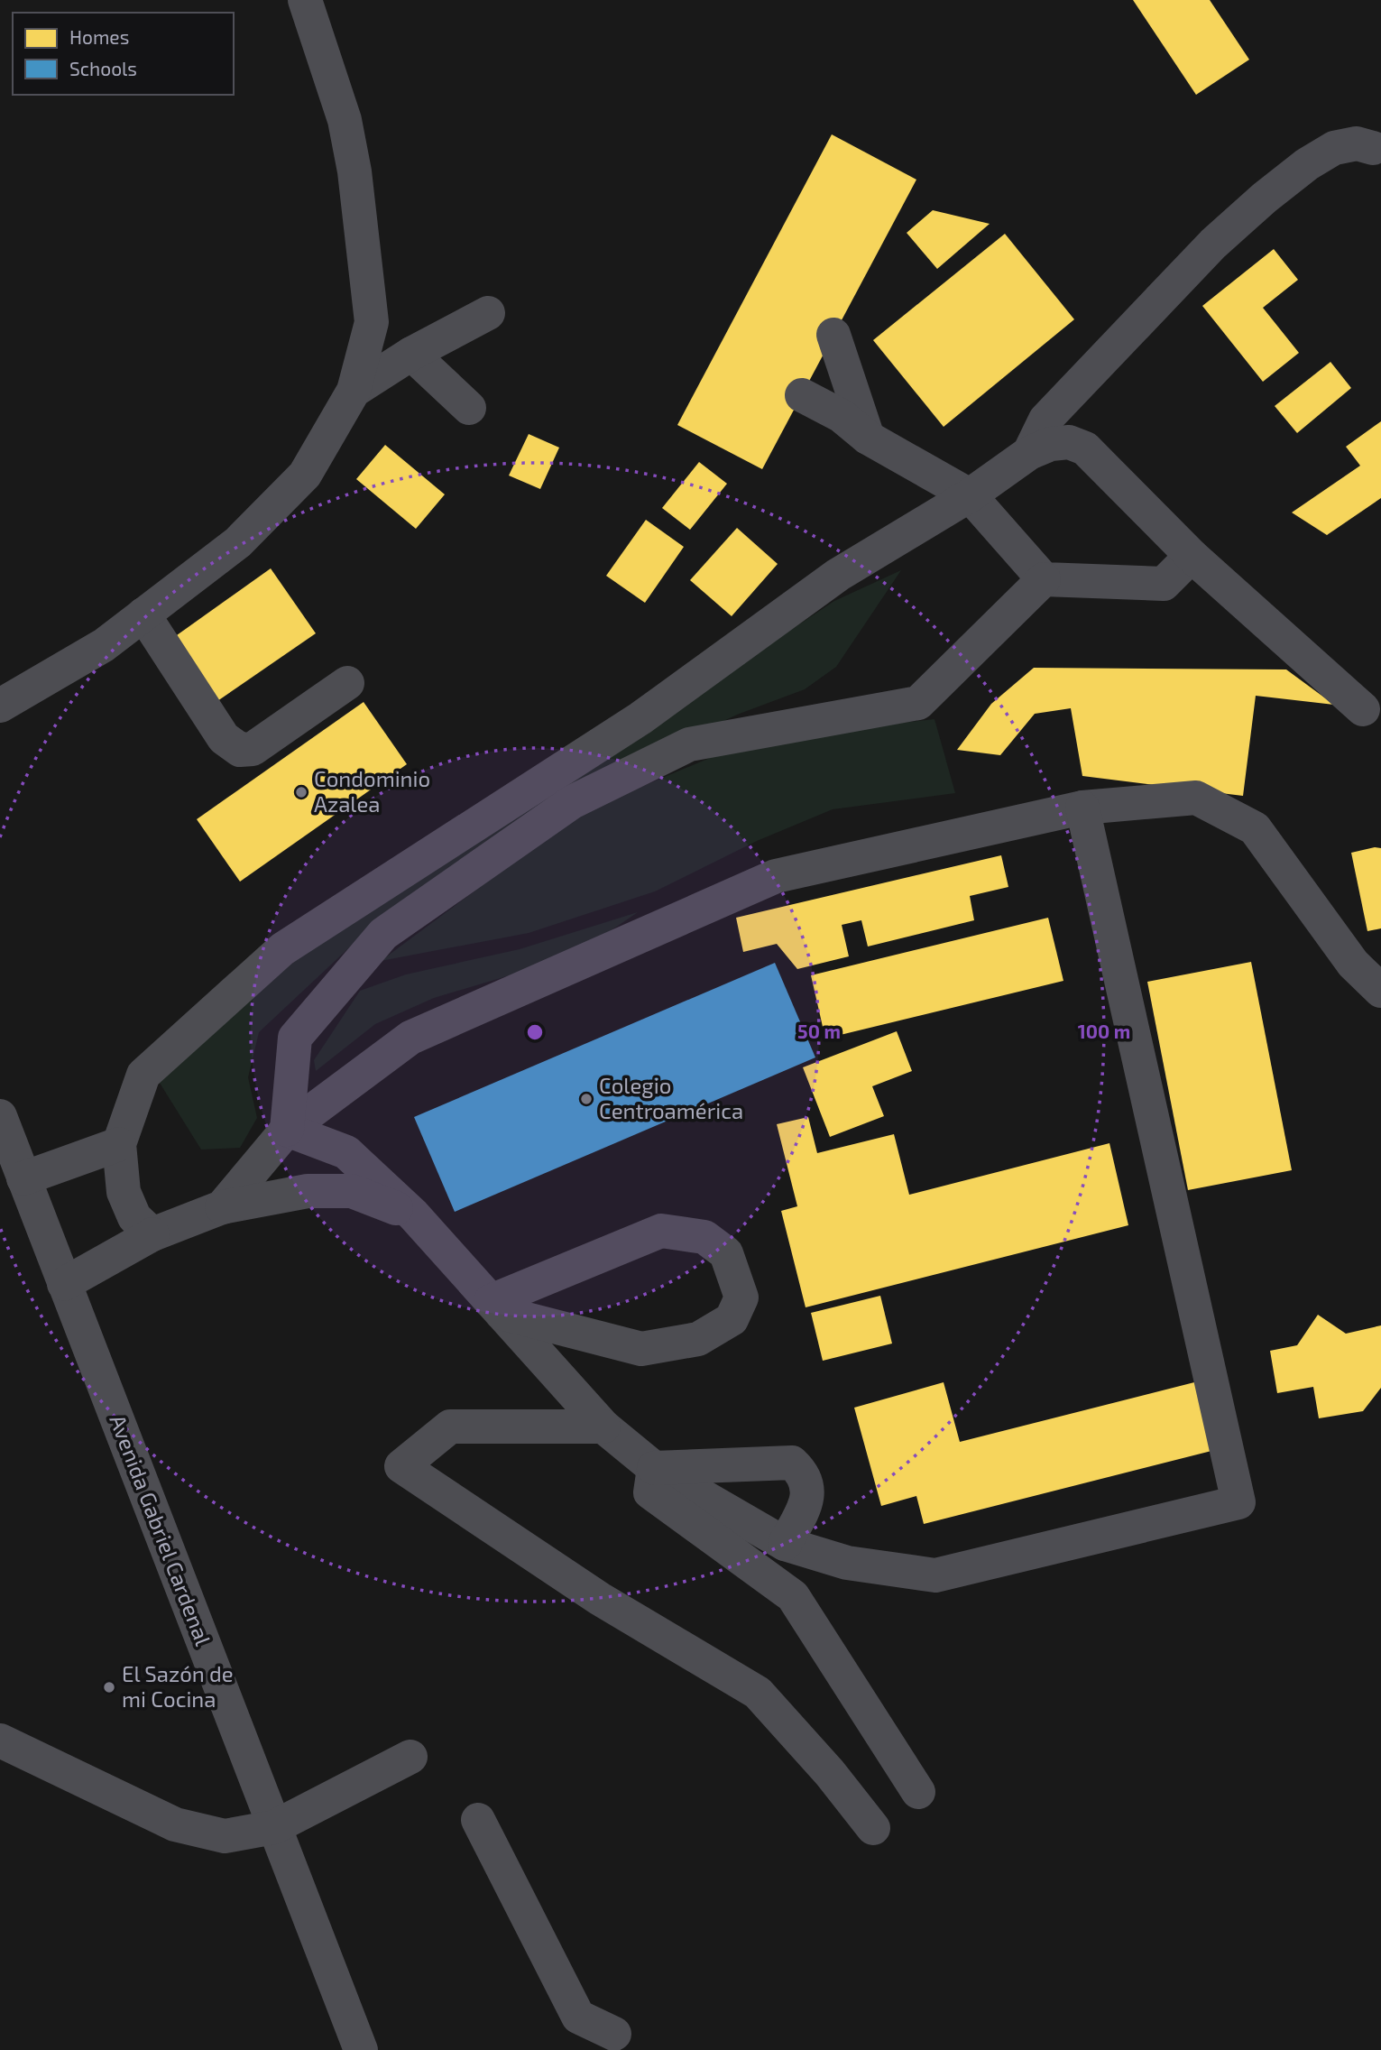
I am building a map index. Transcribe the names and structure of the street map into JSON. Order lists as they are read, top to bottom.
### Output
{
  "streets": {
    "street": ["Avenida Gabriel Cardenal"]
  },
  "places": ["Condominio Azalea", "Colegio Centroamérica", "El Sazón de mi Cocina"],
  "legend": ["Homes", "Schools"],
  "rings": ["50 m", "100 m"]
}
